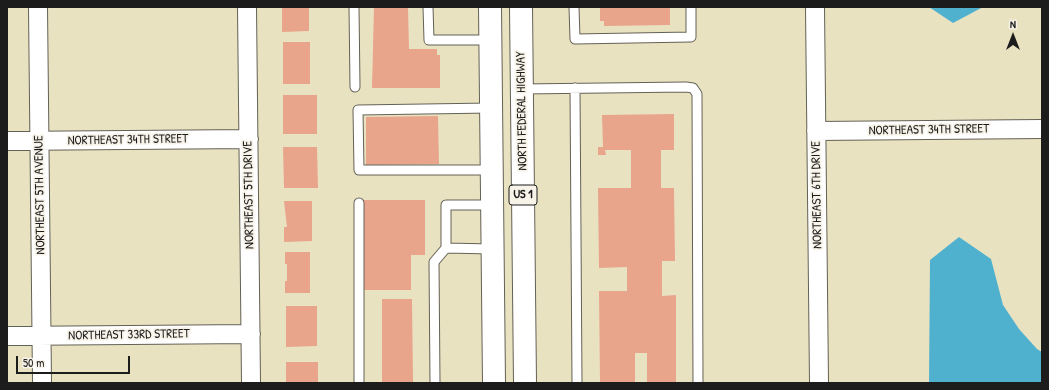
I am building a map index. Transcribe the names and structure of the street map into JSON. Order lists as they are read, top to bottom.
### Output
{
  "streets": {
    "main road": ["NORTH FEDERAL HIGHWAY", "US 1"],
    "street": [
      "NORTHEAST 34TH STREET",
      "NORTHEAST 5TH AVENUE",
      "NORTHEAST 5TH DRIVE",
      "NORTHEAST 6TH DRIVE",
      "NORTHEAST 33RD STREET"
    ]
  },
  "crossings": [
    ["NORTHEAST 34TH STREET", "NORTHEAST 5TH AVENUE"],
    ["NORTHEAST 34TH STREET", "NORTHEAST 5TH DRIVE"],
    ["NORTHEAST 34TH STREET", "NORTHEAST 6TH DRIVE"],
    ["NORTHEAST 5TH AVENUE", "NORTHEAST 33RD STREET"],
    ["NORTHEAST 5TH DRIVE", "NORTHEAST 33RD STREET"]
  ],
  "scale_bar": "50 m",
  "north": "top"
}
